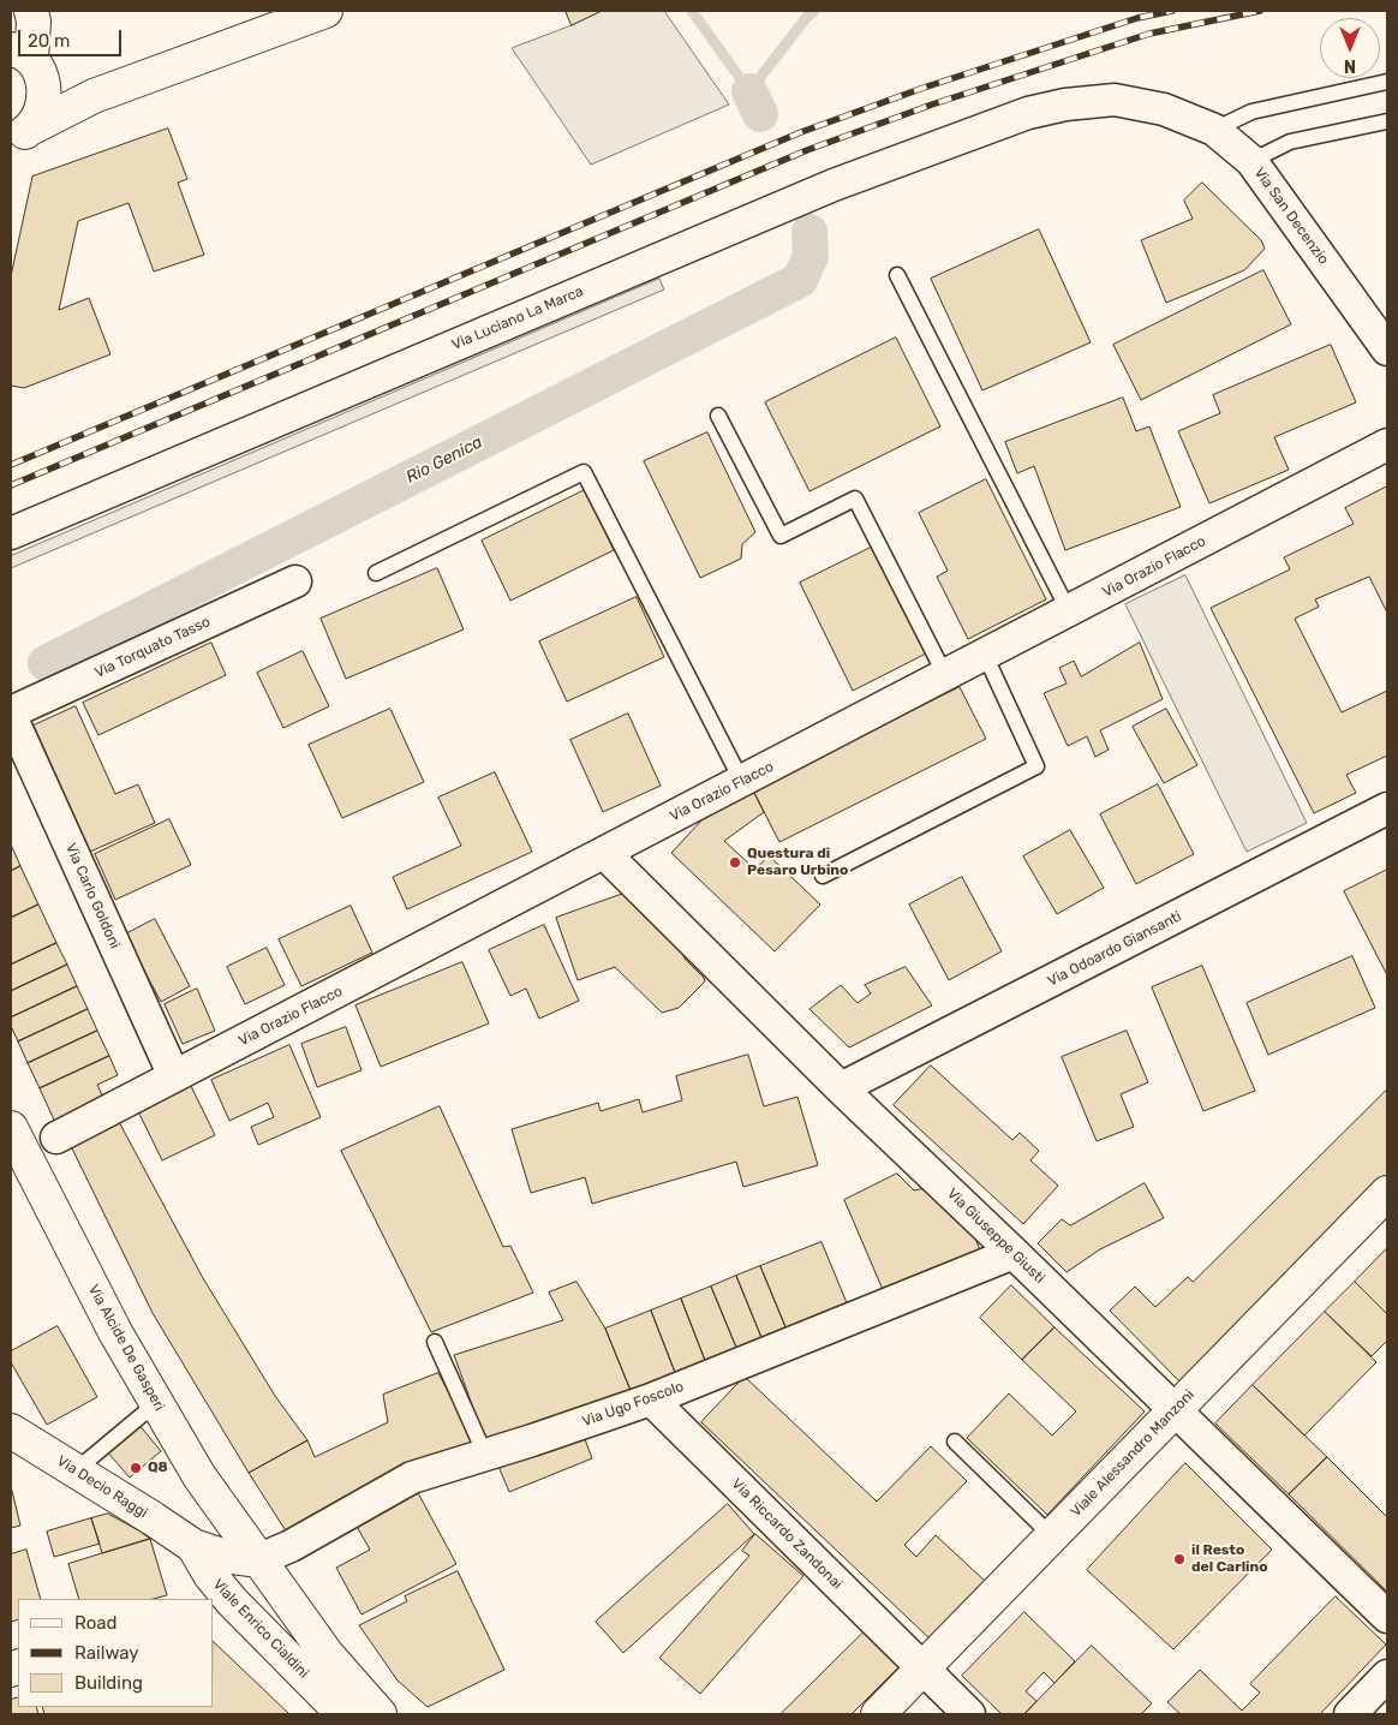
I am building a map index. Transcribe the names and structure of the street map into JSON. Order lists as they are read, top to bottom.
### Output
{
  "streets": {
    "street": [
      "Via San Decenzio",
      "Via Luciano La Marca",
      "Via Orazio Flacco",
      "Via Torquato Tasso",
      "Via Carlo Goldoni",
      "Via Odoardo Giansanti",
      "Via Giuseppe Giusti",
      "Via Alcide De Gasperi",
      "Via Ugo Foscolo",
      "Viale Alessandro Manzoni",
      "Via Decio Raggi",
      "Via Riccardo Zandonai",
      "Viale Enrico Cialdini"
    ]
  },
  "crossings": [
    ["Via San Decenzio", "Via Luciano La Marca"],
    ["Via Orazio Flacco", "Via Carlo Goldoni"],
    ["Via Orazio Flacco", "Via Giuseppe Giusti"],
    ["Via Torquato Tasso", "Via Carlo Goldoni"],
    ["Via Odoardo Giansanti", "Via Giuseppe Giusti"],
    ["Via Giuseppe Giusti", "Via Ugo Foscolo"],
    ["Via Giuseppe Giusti", "Viale Alessandro Manzoni"],
    ["Via Alcide De Gasperi", "Via Ugo Foscolo"],
    ["Via Alcide De Gasperi", "Viale Enrico Cialdini"],
    ["Via Ugo Foscolo", "Via Riccardo Zandonai"],
    ["Via Ugo Foscolo", "Viale Enrico Cialdini"],
    ["Viale Alessandro Manzoni", "Via Riccardo Zandonai"],
    ["Via Decio Raggi", "Viale Enrico Cialdini"]
  ],
  "water": ["Rio Genica"],
  "places": ["Questura di Pesaro Urbino", "Q8", "il Resto del Carlino"],
  "legend": ["Road", "Railway", "Building"],
  "scale_bar": "20 m",
  "north": "bottom"
}
